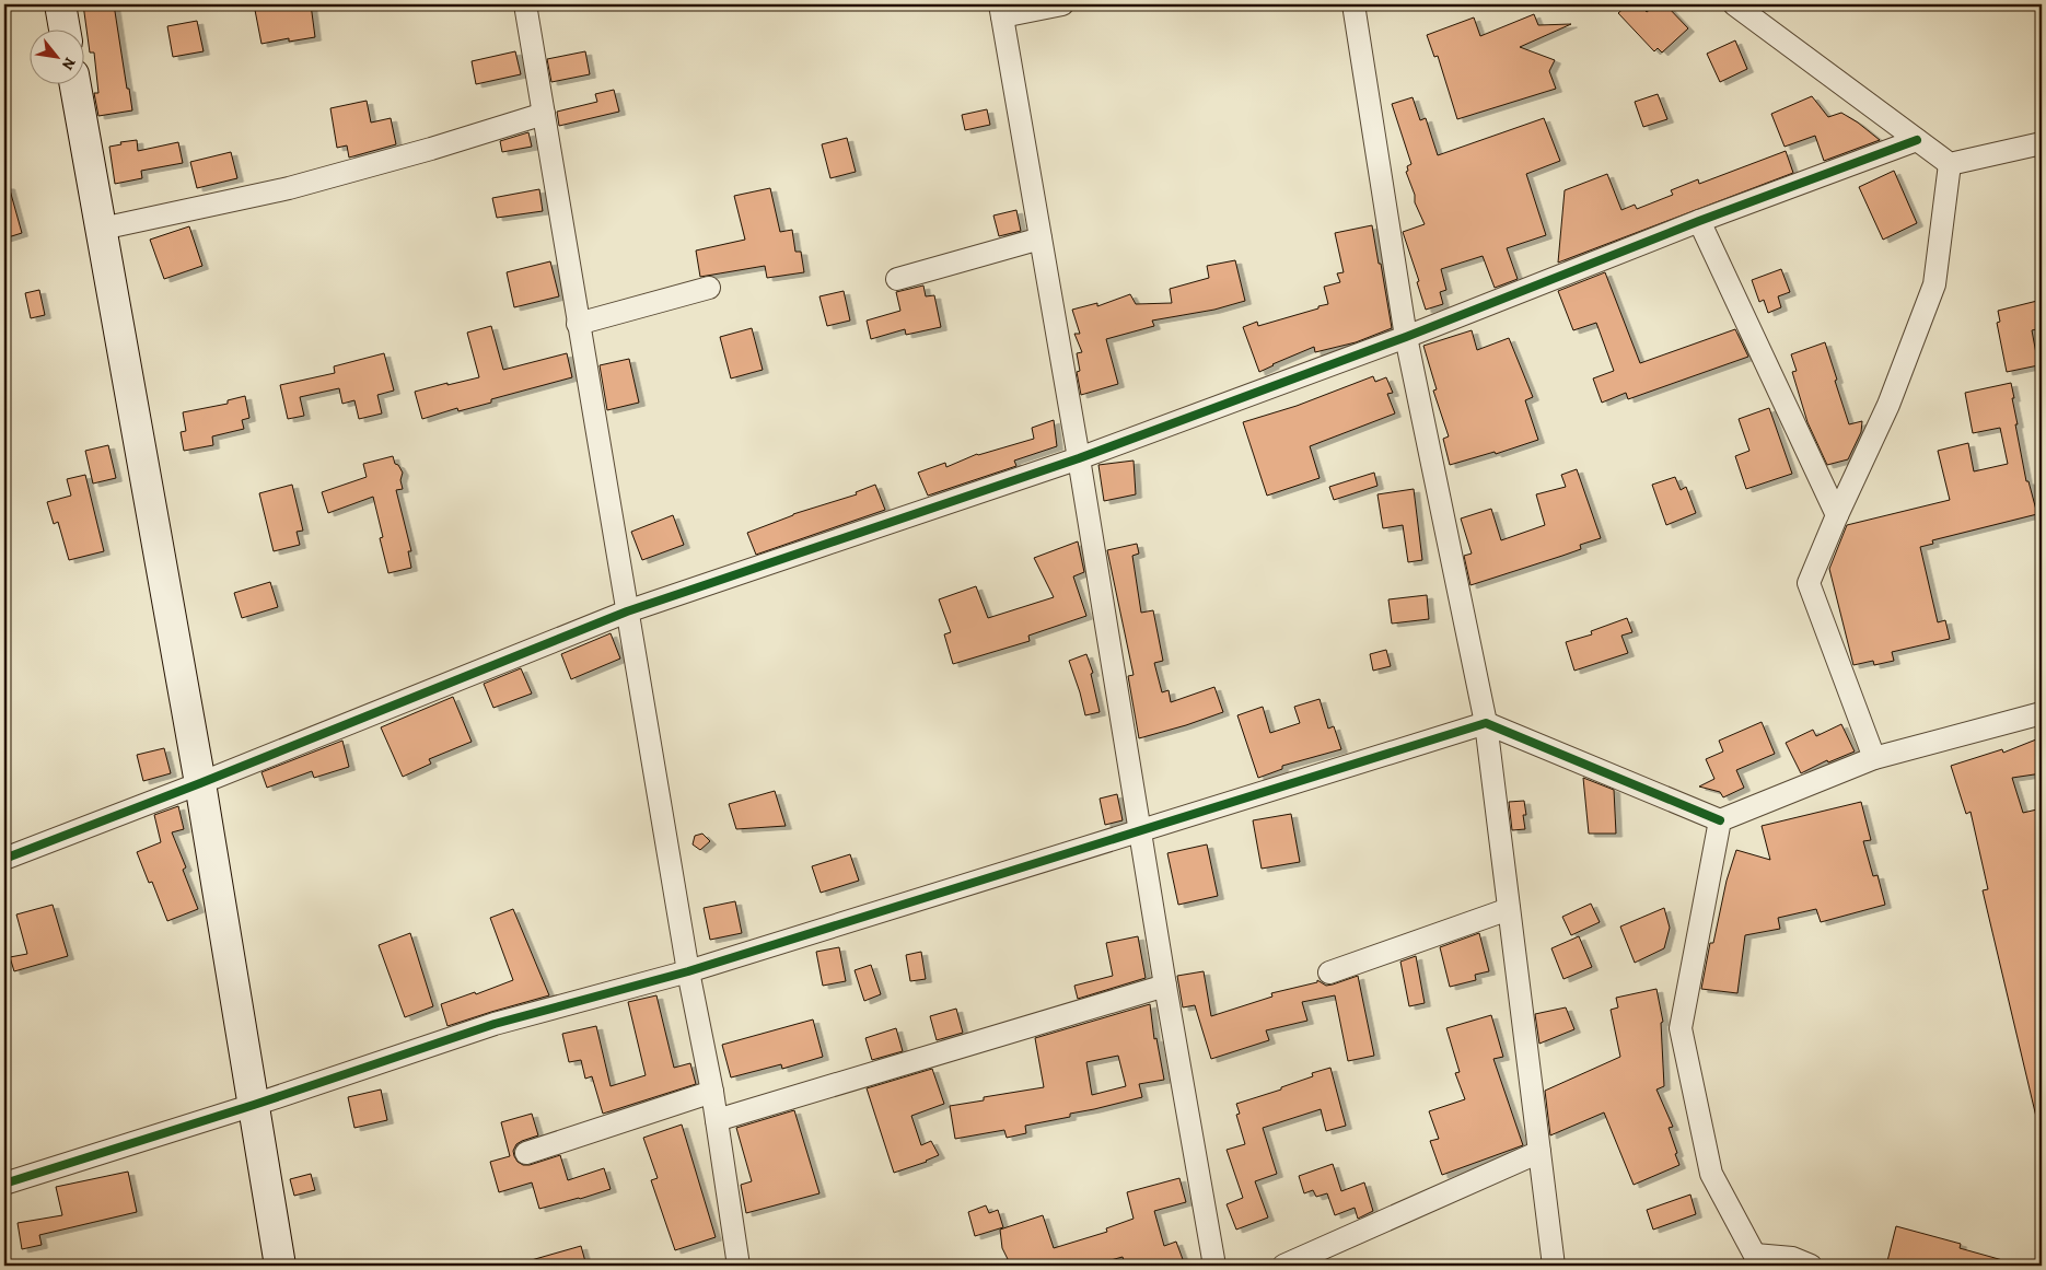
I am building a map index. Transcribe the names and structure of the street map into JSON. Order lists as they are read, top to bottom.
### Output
{
  "north": "bottom right"
}
